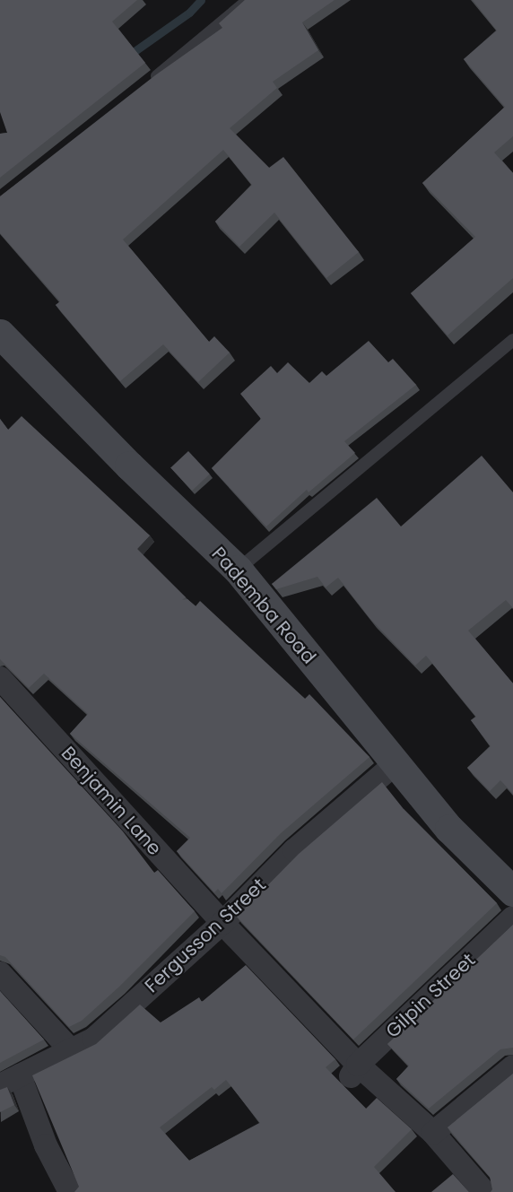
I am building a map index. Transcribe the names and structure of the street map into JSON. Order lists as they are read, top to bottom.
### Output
{
  "streets": {
    "main road": ["Pademba Road"],
    "street": ["Benjamin Lane", "Fergusson Street", "Gilpin Street"]
  },
  "crossings": [
    ["Pademba Road", "Fergusson Street"],
    ["Benjamin Lane", "Fergusson Street"],
    ["Benjamin Lane", "Gilpin Street"]
  ]
}
